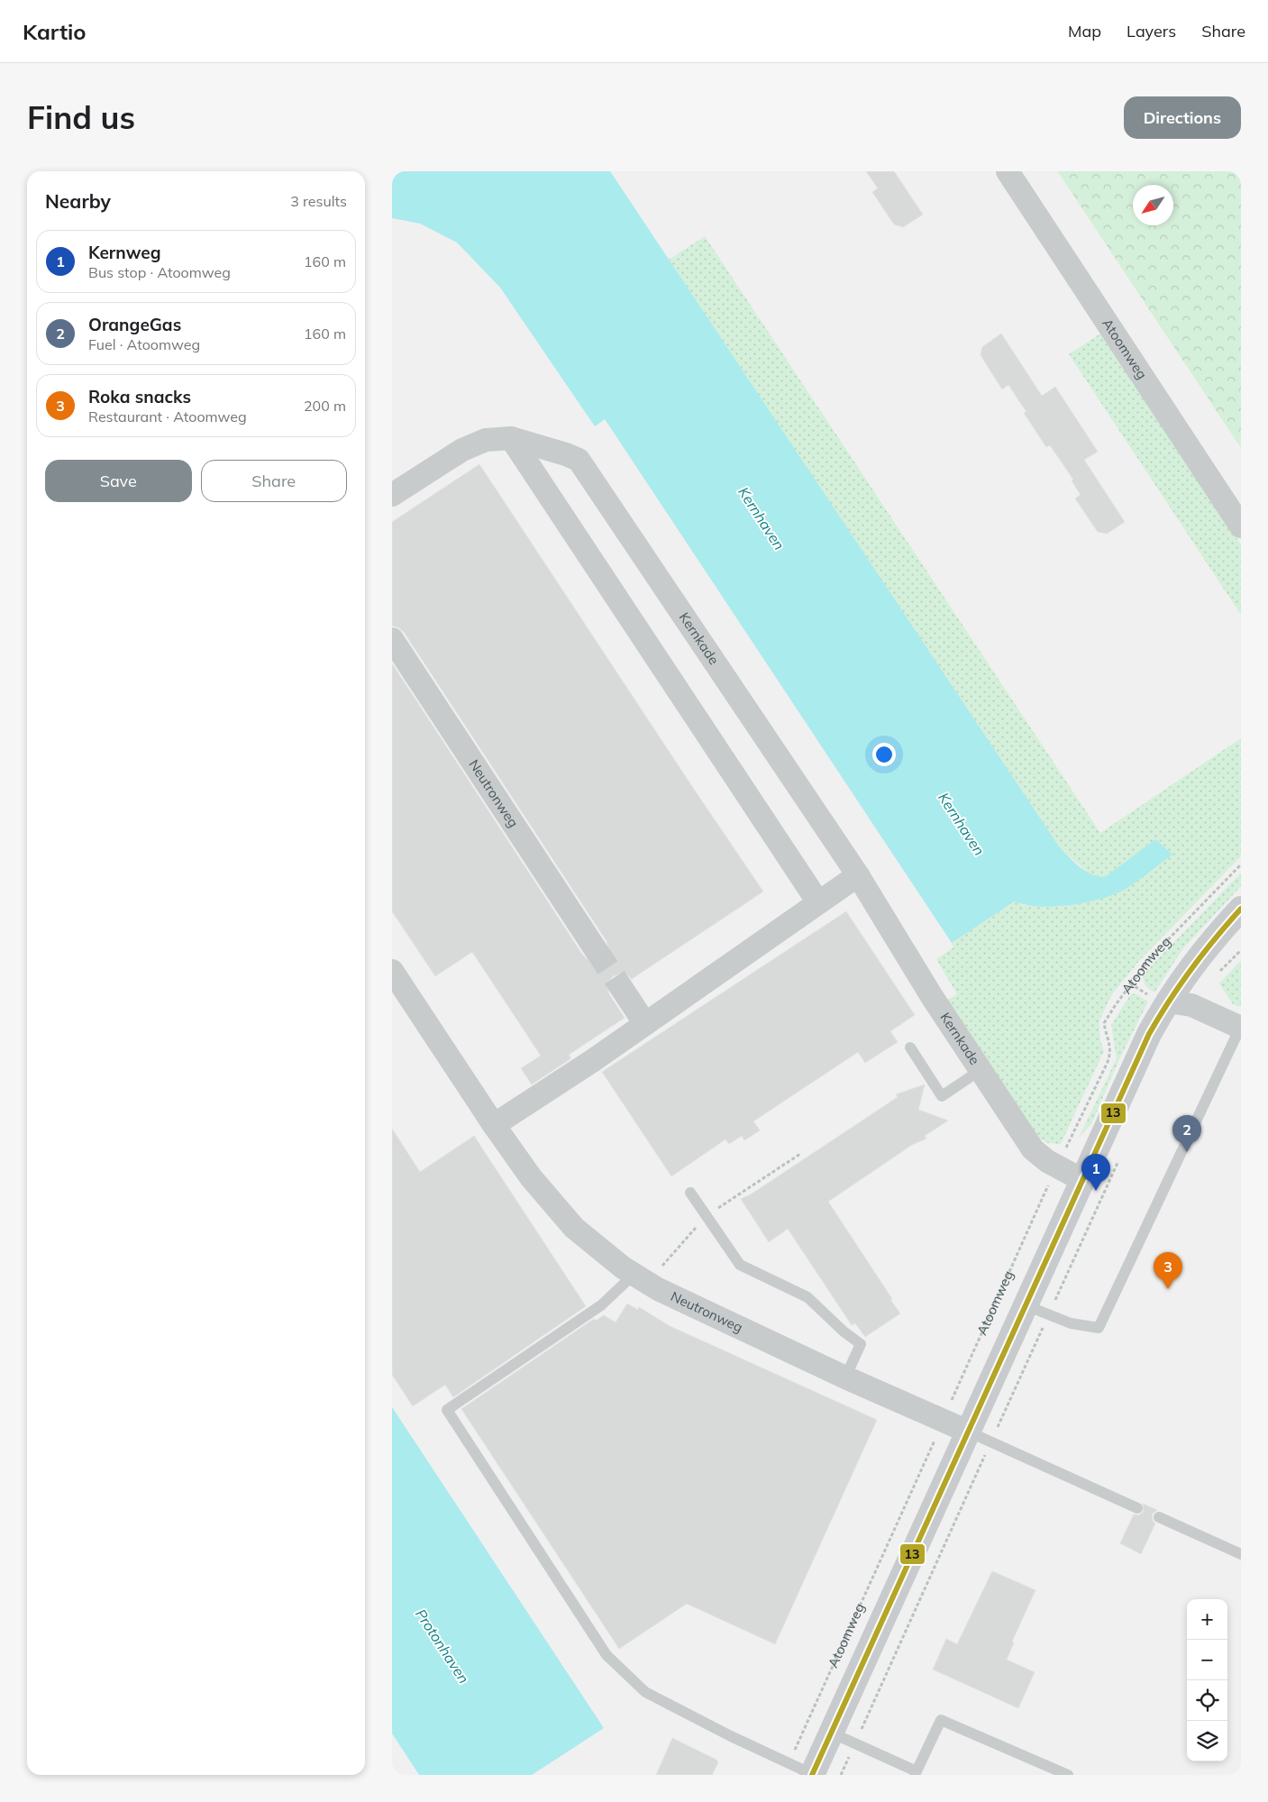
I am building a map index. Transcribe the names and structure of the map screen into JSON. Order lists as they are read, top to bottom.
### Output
{
  "streets": {
    "street": ["Atoomweg", "Kernkade", "Neutronweg"]
  },
  "crossings": [
    ["Atoomweg", "Kernkade"],
    ["Atoomweg", "Neutronweg"]
  ],
  "water": ["Kernhaven", "Protonhaven"],
  "lines": ["transit line 13"],
  "north": "bottom left",
  "page": {
    "header": "Kartio",
    "nav": ["Map", "Layers", "Share"],
    "buttons": [
      "Directions",
      ["Save", "Share"]
    ],
    "title": "Find us",
    "heading": ["Nearby", "3 results"],
    "list": [
      {
        "mark": "1",
        "name": "Kernweg",
        "note": "Bus stop · Atoomweg",
        "value": "160 m"
      },
      {
        "mark": "2",
        "name": "OrangeGas",
        "note": "Fuel · Atoomweg",
        "value": "160 m"
      },
      {
        "mark": "3",
        "name": "Roka snacks",
        "note": "Restaurant · Atoomweg",
        "value": "200 m"
      }
    ],
    "pins": ["2", "1", "3"],
    "map_buttons": ["+", "−"]
  }
}
